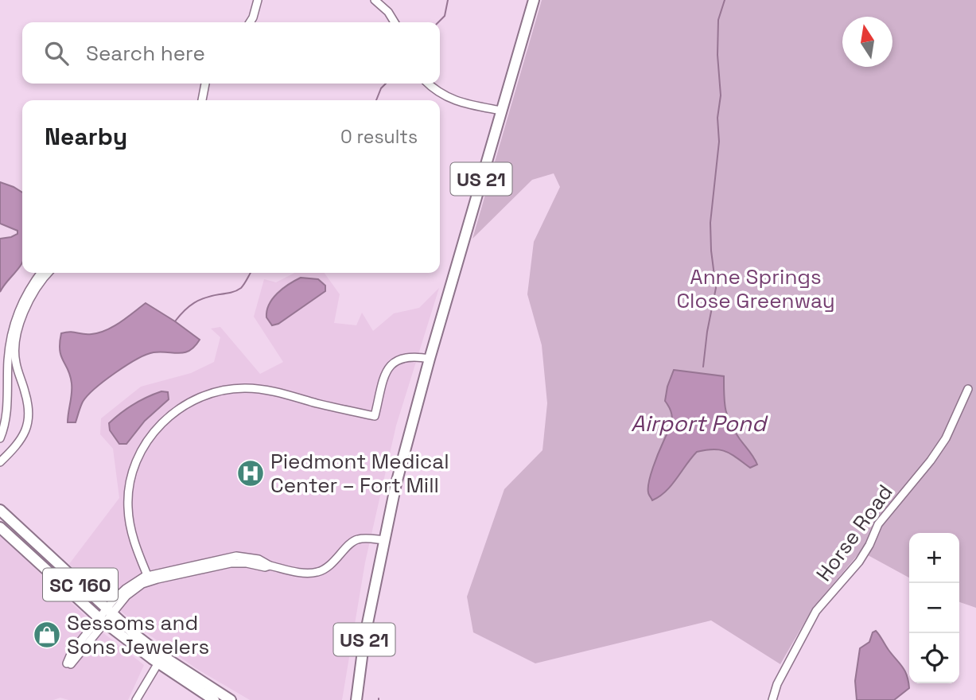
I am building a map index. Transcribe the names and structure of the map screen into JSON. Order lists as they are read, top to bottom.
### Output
{
  "streets": {
    "main road": ["US 21", "SC 160"],
    "street": ["Horse Road"]
  },
  "water": ["Airport Pond"],
  "parks": ["Anne Springs Close Greenway"],
  "places": {
    "hospital": ["Piedmont Medical Center – Fort Mill"],
    "shop": ["Sessoms and Sons Jewelers"]
  },
  "north": "top",
  "page": {
    "search": "Search here",
    "heading": ["Nearby", "0 results"],
    "map_buttons": ["+", "−"]
  }
}
